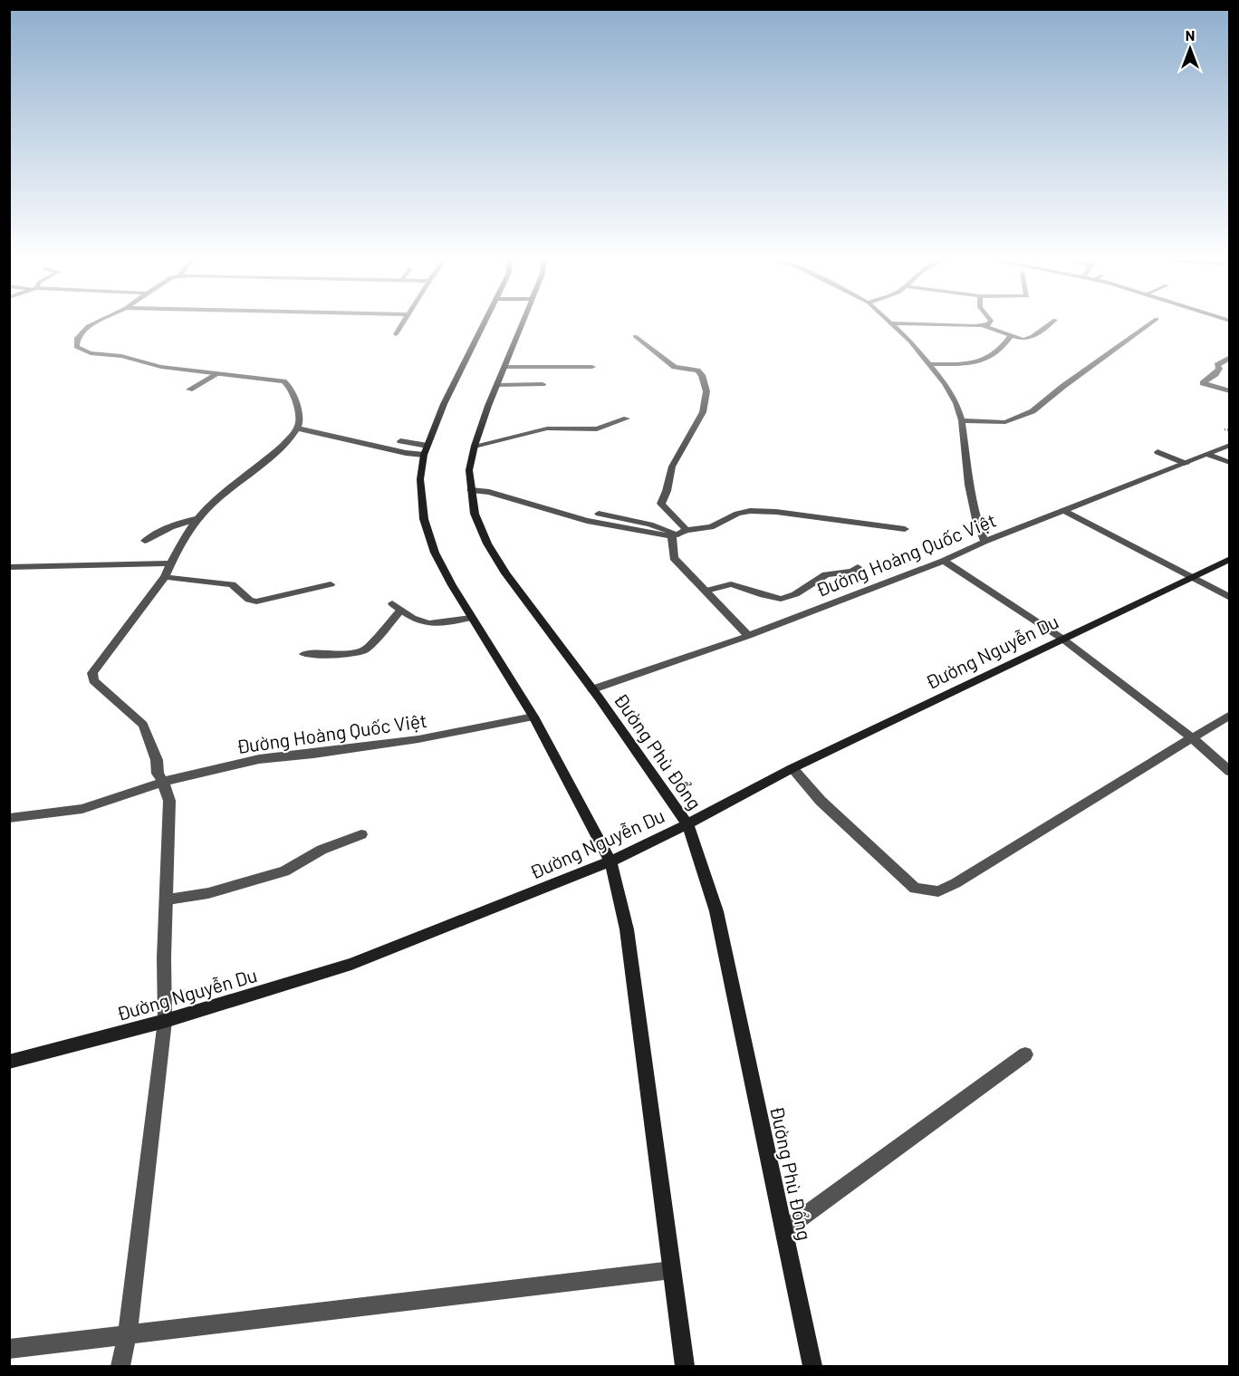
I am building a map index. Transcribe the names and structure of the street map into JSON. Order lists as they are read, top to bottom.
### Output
{
  "streets": {
    "main road": ["Đường Nguyễn Du", "Đường Phù Đổng"],
    "street": ["Đường Hoàng Quốc Việt"]
  },
  "crossings": [
    ["Đường Hoàng Quốc Việt", "Đường Phù Đổng"],
    ["Đường Nguyễn Du", "Đường Phù Đổng"]
  ],
  "north": "top"
}
